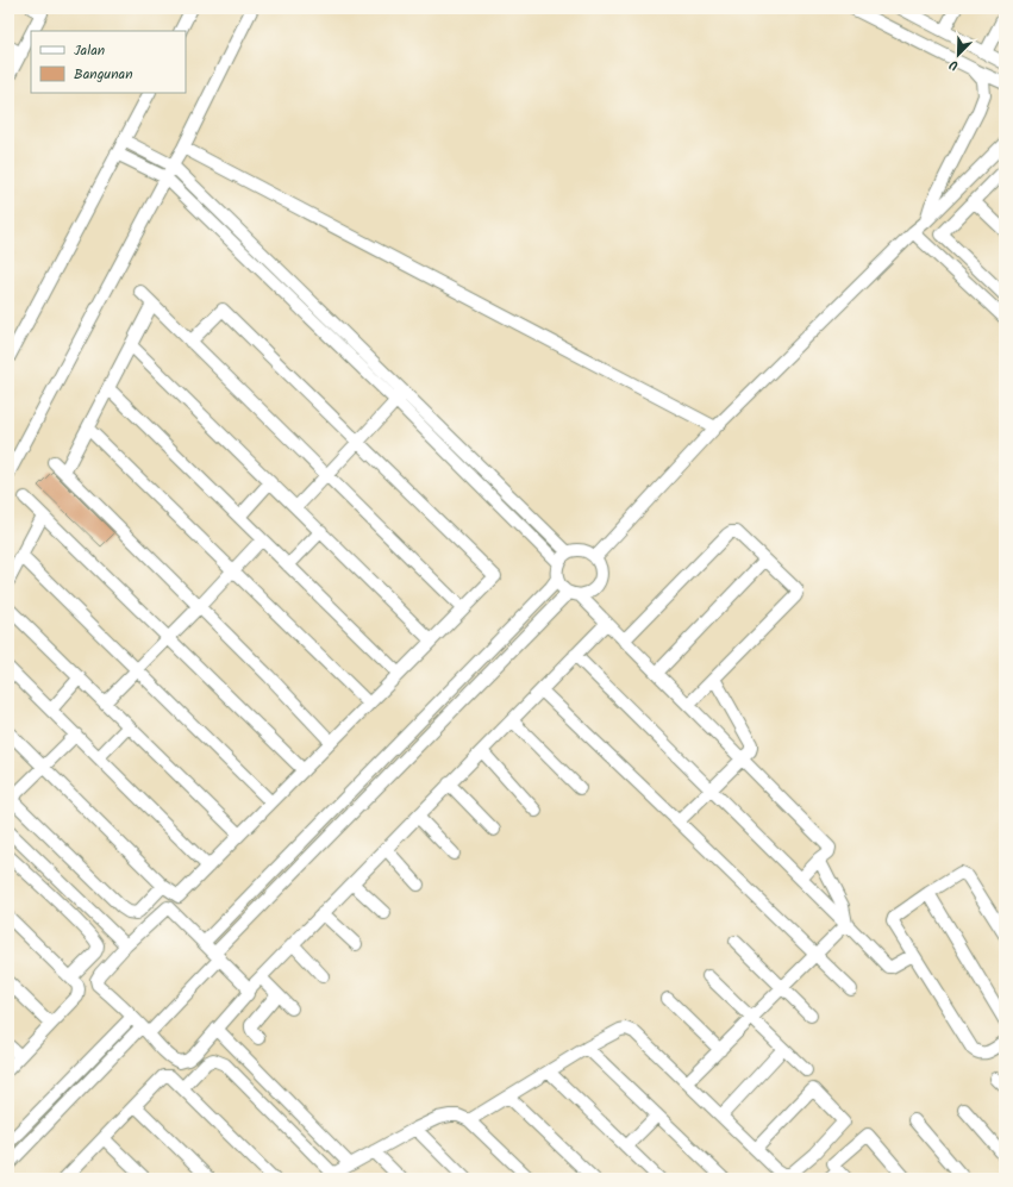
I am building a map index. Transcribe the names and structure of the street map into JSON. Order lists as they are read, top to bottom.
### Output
{
  "legend": ["Jalan", "Bangunan"],
  "north": "bottom left"
}
